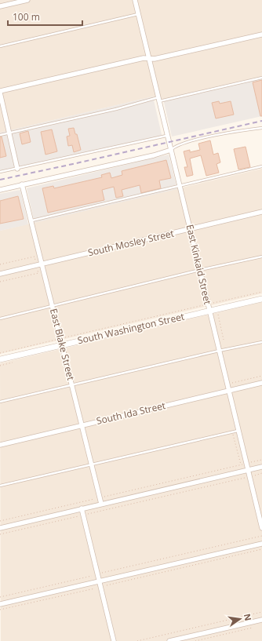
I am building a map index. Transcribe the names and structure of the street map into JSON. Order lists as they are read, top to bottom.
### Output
{
  "streets": {
    "street": [
      "South Mosley Street",
      "East Kinkaid Street",
      "South Washington Street",
      "East Blake Street",
      "South Ida Street"
    ]
  },
  "crossings": [
    ["South Mosley Street", "East Kinkaid Street"],
    ["South Mosley Street", "East Blake Street"],
    ["East Kinkaid Street", "South Washington Street"],
    ["East Kinkaid Street", "South Ida Street"],
    ["South Washington Street", "East Blake Street"],
    ["East Blake Street", "South Ida Street"]
  ],
  "scale_bar": "100 m",
  "north": "right"
}
